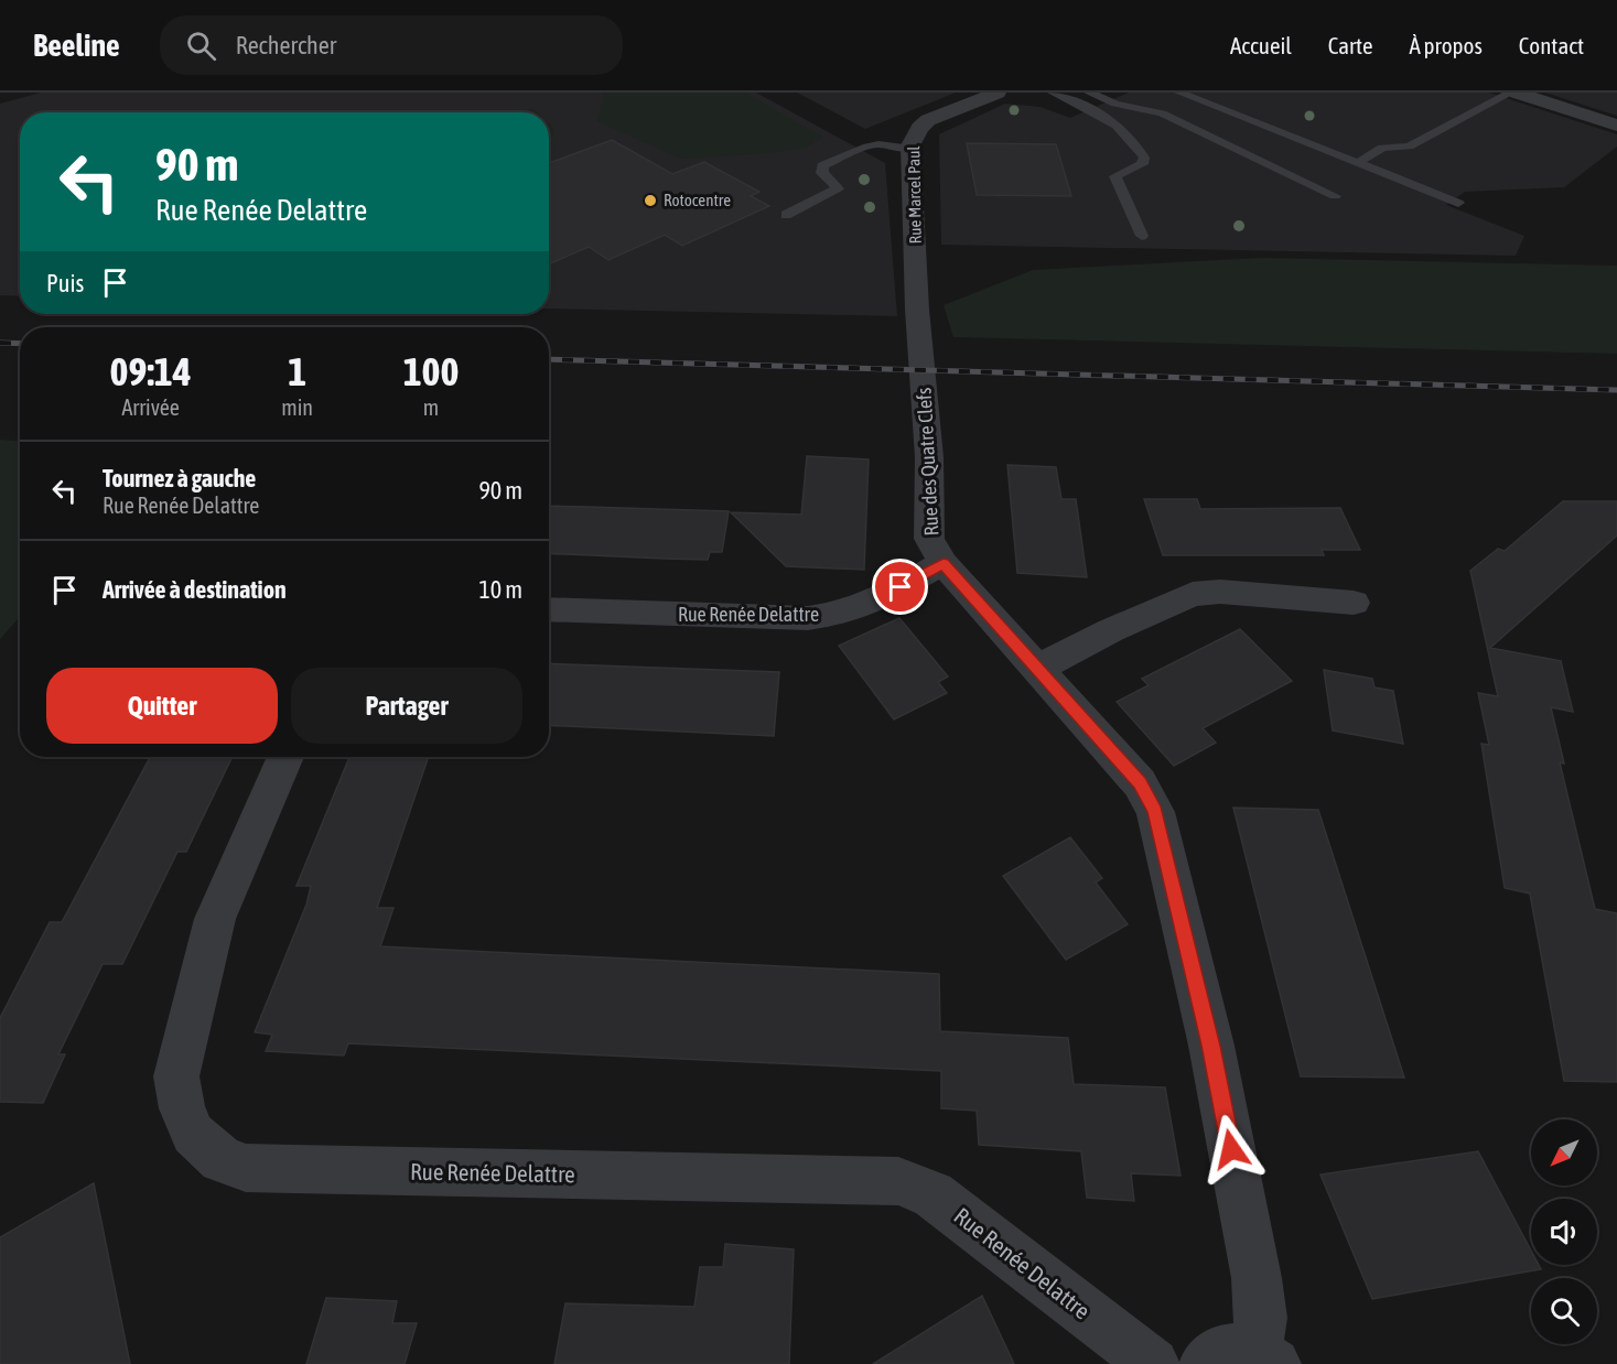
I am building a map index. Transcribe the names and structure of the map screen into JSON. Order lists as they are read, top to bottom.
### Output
{
  "streets": {
    "street": ["Rue Marcel Paul", "Rue des Quatre Clefs", "Rue Renée Delattre"]
  },
  "crossings": [
    ["Rue Marcel Paul", "Rue des Quatre Clefs"],
    ["Rue des Quatre Clefs", "Rue Renée Delattre"]
  ],
  "places": ["Rotocentre"],
  "north": "bottom left",
  "page": {
    "header": "Beeline",
    "search": "Rechercher",
    "nav": [
      "Accueil",
      "Carte",
      "À propos",
      "Contact"
    ],
    "turn": ["90 m", "Rue Renée Delattre"],
    "then": "Puis",
    "eta": [
      "09:14",
      "Arrivée",
      "1",
      "min",
      "100",
      "m"
    ],
    "list": [
      {
        "name": "Tournez à gauche",
        "note": "Rue Renée Delattre",
        "value": "90 m"
      },
      {
        "name": "Arrivée à destination",
        "value": "10 m"
      }
    ],
    "buttons": ["Quitter", "Partager"]
  }
}
